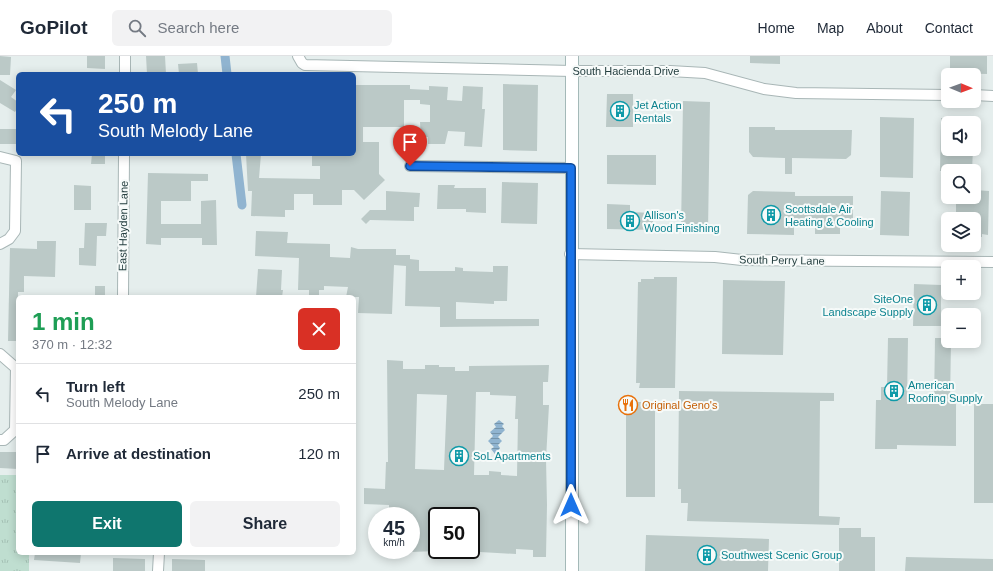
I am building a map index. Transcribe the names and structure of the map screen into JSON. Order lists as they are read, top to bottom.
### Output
{
  "streets": {
    "street": ["South Hacienda Drive", "East Hayden Lane", "South Perry Lane"]
  },
  "places": {
    "building": [
      "Jet Action Rentals",
      "Scottsdale Air Heating & Cooling",
      "Allison's Wood Finishing",
      "SiteOne Landscape Supply",
      "American Roofing Supply",
      "SoL Apartments",
      "Southwest Scenic Group"
    ],
    "restaurant": ["Original Geno's"]
  },
  "north": "right",
  "page": {
    "header": "GoPilot",
    "search": "Search here",
    "nav": [
      "Home",
      "Map",
      "About",
      "Contact"
    ],
    "map_buttons": ["+", "−"],
    "turn": ["250 m", "South Melody Lane"],
    "heading": ["1 min", "370 m · 12:32"],
    "list": [
      {
        "name": "Turn left",
        "note": "South Melody Lane",
        "value": "250 m"
      },
      {
        "name": "Arrive at destination",
        "value": "120 m"
      }
    ],
    "buttons": ["Exit", "Share"],
    "speed": "45 km/h",
    "limit": "50"
  }
}
